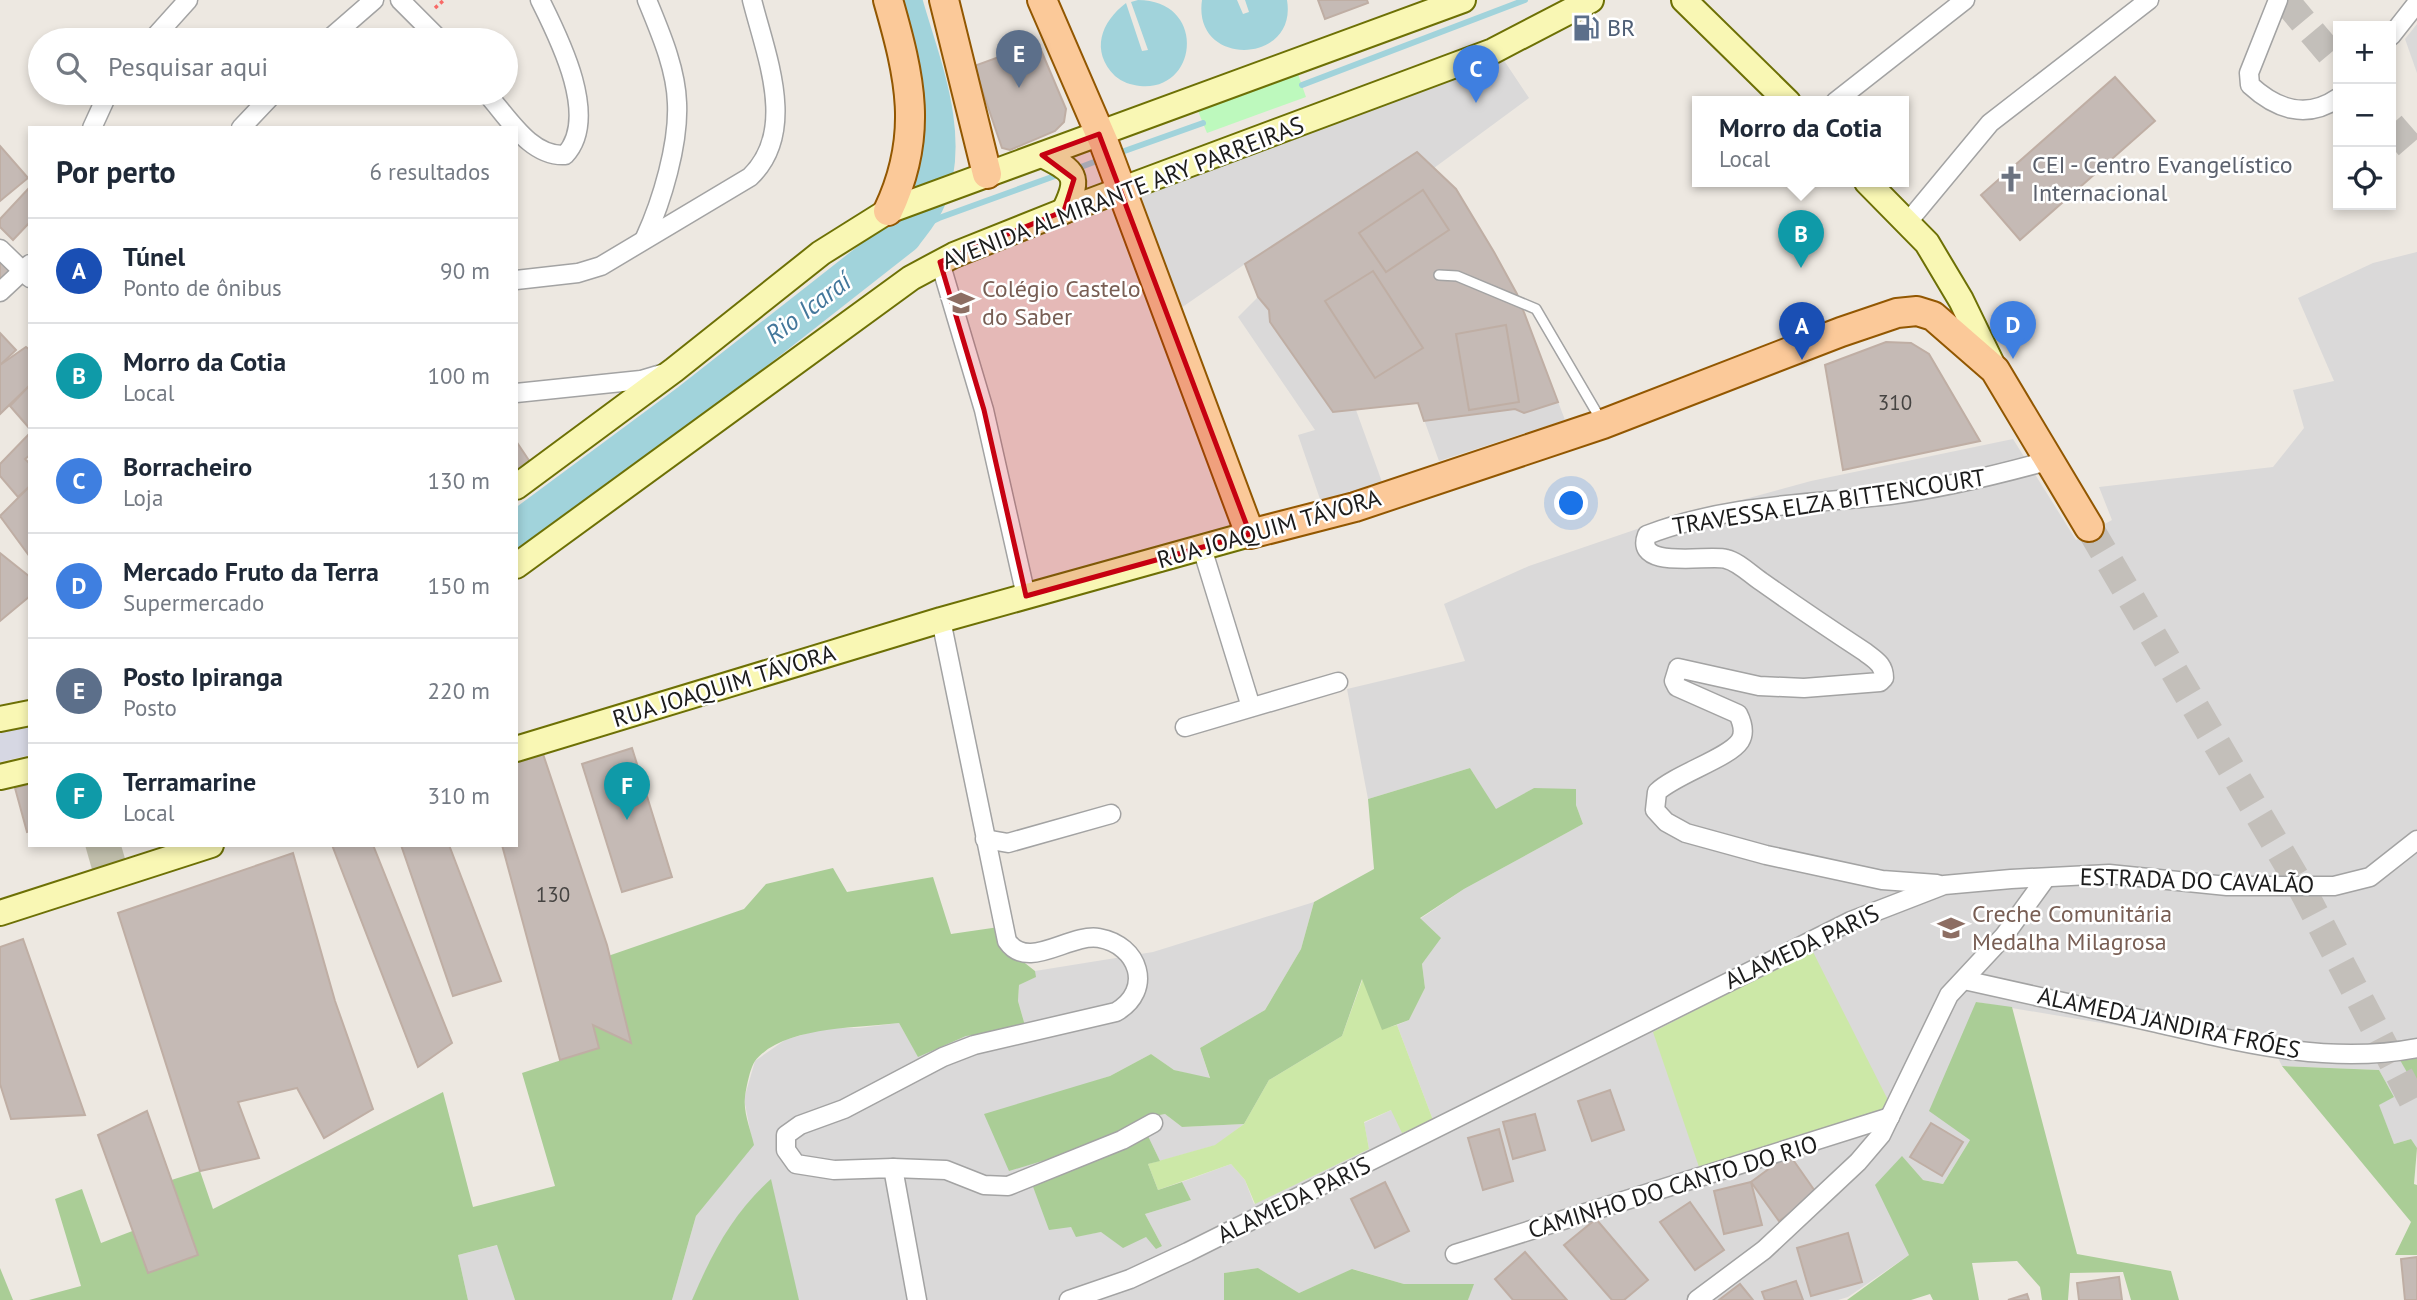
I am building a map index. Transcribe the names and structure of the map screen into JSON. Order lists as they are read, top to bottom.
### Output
{
  "streets": {
    "main road": ["AVENIDA ALMIRANTE ARY PARREIRAS", "RUA JOAQUIM TÁVORA"],
    "street": [
      "TRAVESSA ELZA BITTENCOURT",
      "ESTRADA DO CAVALÃO",
      "ALAMEDA PARIS",
      "ALAMEDA JANDIRA FRÓES",
      "CAMINHO DO CANTO DO RIO"
    ]
  },
  "crossings": [
    ["TRAVESSA ELZA BITTENCOURT", "RUA JOAQUIM TÁVORA"],
    ["TRAVESSA ELZA BITTENCOURT", "ALAMEDA PARIS"],
    ["ESTRADA DO CAVALÃO", "ALAMEDA PARIS"]
  ],
  "water": ["Rio Icaraí"],
  "places": {
    "fuel station": ["BR"],
    "church": ["CEI - Centro Evangelístico Internacional"],
    "school or university": ["Colégio Castelo do Saber", "Creche Comunitária Medalha Milagrosa"]
  },
  "house_numbers": ["310", "130"],
  "page": {
    "map_buttons": ["+", "−"],
    "search": "Pesquisar aqui",
    "pins": [
      "E",
      "C",
      "B",
      "D",
      "A",
      "F"
    ],
    "popup": ["Morro da Cotia", "Local"],
    "heading": ["Por perto", "6 resultados"],
    "list": [
      {
        "mark": "A",
        "name": "Túnel",
        "note": "Ponto de ônibus",
        "value": "90 m"
      },
      {
        "mark": "B",
        "name": "Morro da Cotia",
        "note": "Local",
        "value": "100 m"
      },
      {
        "mark": "C",
        "name": "Borracheiro",
        "note": "Loja",
        "value": "130 m"
      },
      {
        "mark": "D",
        "name": "Mercado Fruto da Terra",
        "note": "Supermercado",
        "value": "150 m"
      },
      {
        "mark": "E",
        "name": "Posto Ipiranga",
        "note": "Posto",
        "value": "220 m"
      },
      {
        "mark": "F",
        "name": "Terramarine",
        "note": "Local",
        "value": "310 m"
      }
    ]
  }
}
